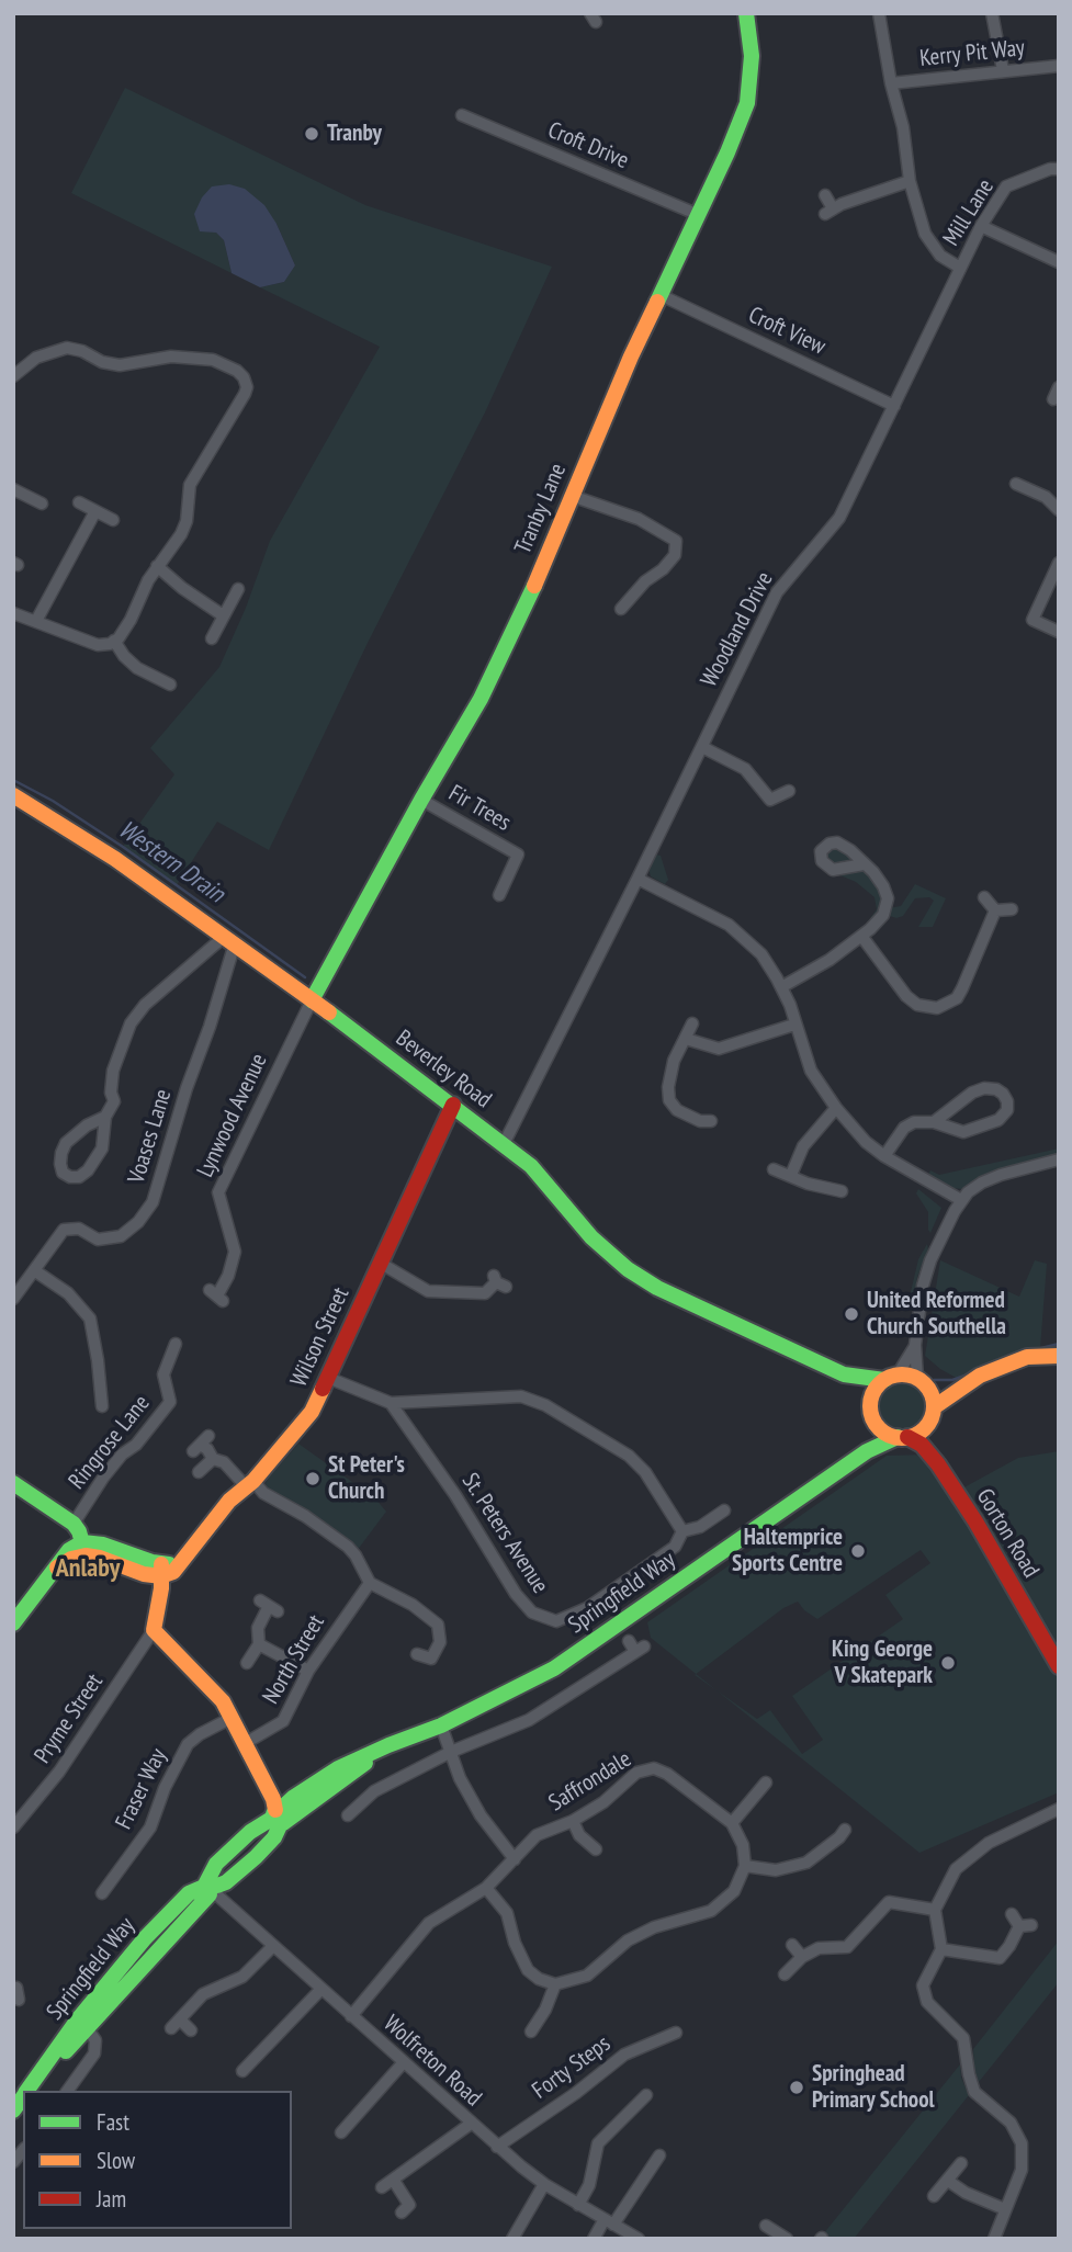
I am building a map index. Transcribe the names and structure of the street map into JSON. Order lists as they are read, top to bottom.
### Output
{
  "streets": {
    "main road": [
      "Tranby Lane",
      "Beverley Road",
      "Wilson Street",
      "Gorton Road",
      "Springfield Way"
    ],
    "street": [
      "Kerry Pit Way",
      "Croft Drive",
      "Mill Lane",
      "Croft View",
      "Woodland Drive",
      "Fir Trees",
      "Lynwood Avenue",
      "Voases Lane",
      "Ringrose Lane",
      "St. Peters Avenue",
      "North Street",
      "Pryme Street",
      "Saffrondale",
      "Fraser Way",
      "Wolfreton Road",
      "Forty Steps"
    ]
  },
  "crossings": [
    ["Croft Drive", "Tranby Lane"],
    ["Mill Lane", "Woodland Drive"],
    ["Croft View", "Tranby Lane"],
    ["Croft View", "Woodland Drive"],
    ["Tranby Lane", "Fir Trees"],
    ["Tranby Lane", "Beverley Road"],
    ["Tranby Lane", "Lynwood Avenue"],
    ["Woodland Drive", "Beverley Road"],
    ["Beverley Road", "Lynwood Avenue"],
    ["Beverley Road", "Voases Lane"],
    ["Beverley Road", "Wilson Street"],
    ["Beverley Road", "Gorton Road"],
    ["Beverley Road", "Springfield Way"],
    ["Gorton Road", "Springfield Way"],
    ["Springfield Way", "Wolfreton Road"],
    ["Saffrondale", "Wolfreton Road"],
    ["Wolfreton Road", "Forty Steps"]
  ],
  "districts": ["Anlaby"],
  "water": ["Western Drain"],
  "places": [
    "Tranby",
    "United Reformed Church Southella",
    "St Peter's Church",
    "Haltemprice Sports Centre",
    "King George V Skatepark",
    "Springhead Primary School"
  ],
  "legend": ["Fast", "Slow", "Jam"]
}
